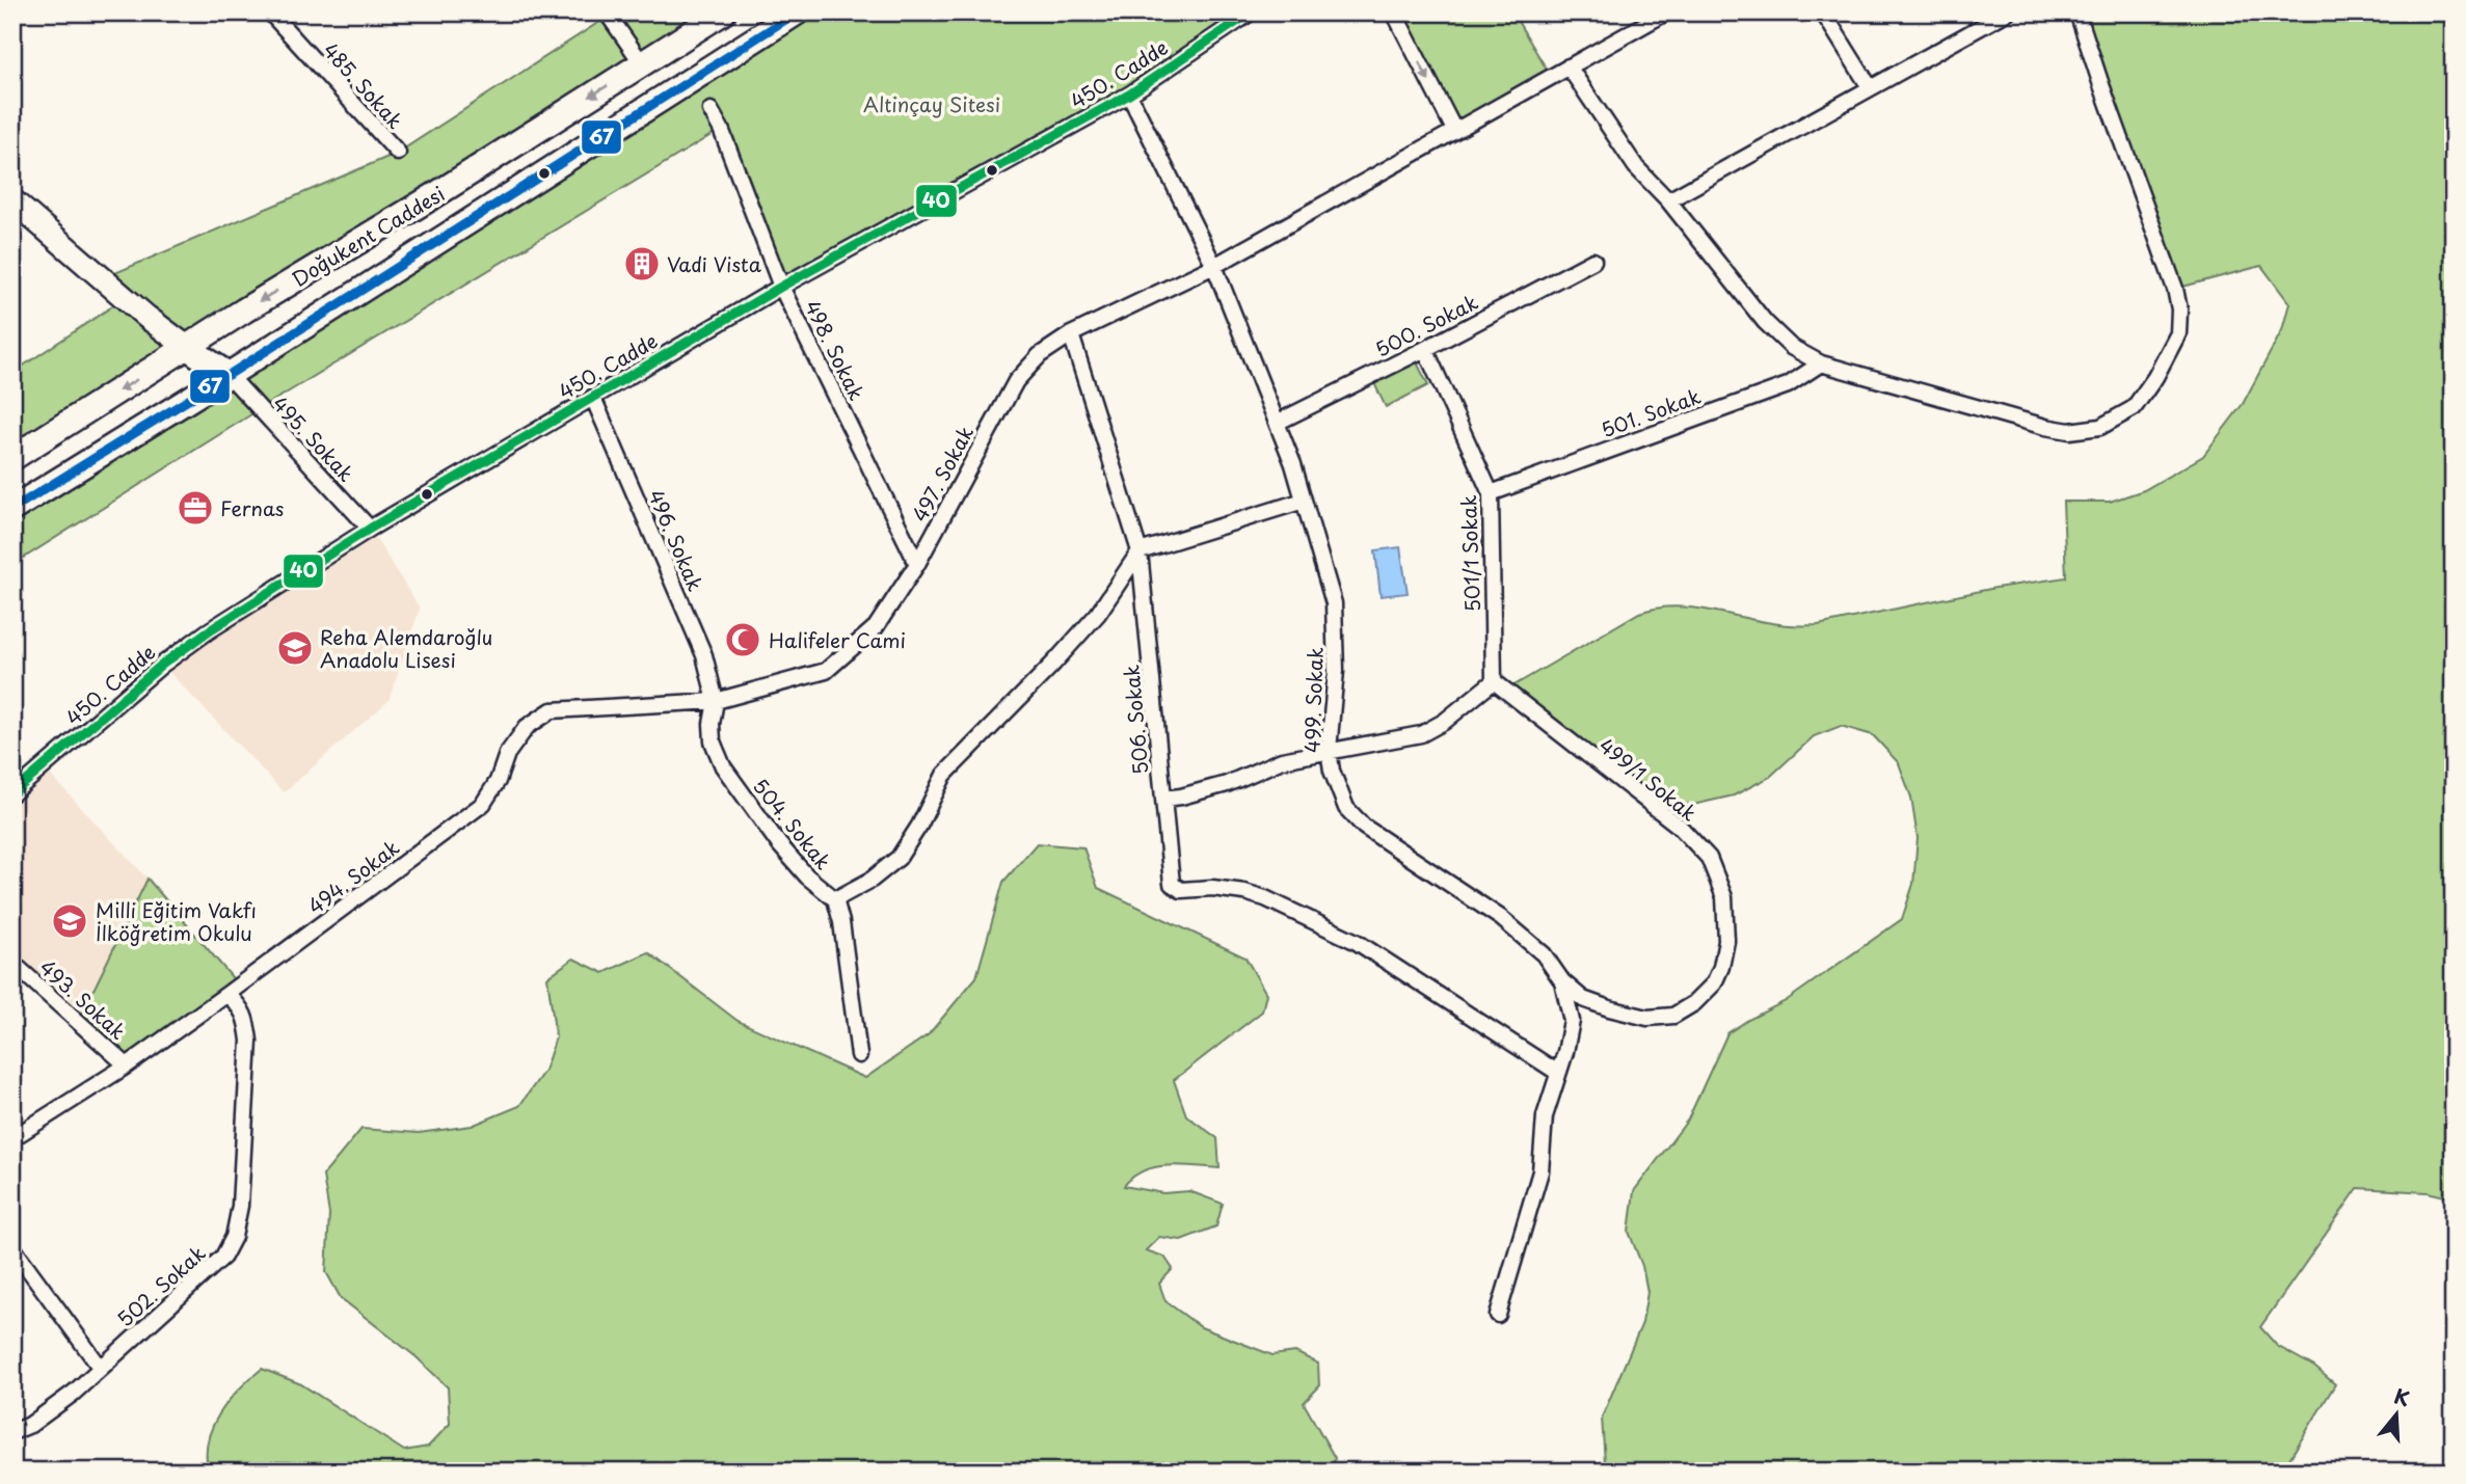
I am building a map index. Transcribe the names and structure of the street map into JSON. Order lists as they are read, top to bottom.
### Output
{
  "streets": {
    "main road": ["Doğukent Caddesi"],
    "street": [
      "450. Cadde",
      "485. Sokak",
      "500. Sokak",
      "498. Sokak",
      "501. Sokak",
      "495. Sokak",
      "497. Sokak",
      "496. Sokak",
      "501/1 Sokak",
      "499. Sokak",
      "506. Sokak",
      "499/1 Sokak",
      "504. Sokak",
      "494. Sokak",
      "493. Sokak",
      "502. Sokak"
    ]
  },
  "crossings": [
    ["450. Cadde", "498. Sokak"],
    ["450. Cadde", "495. Sokak"],
    ["450. Cadde", "496. Sokak"],
    ["450. Cadde", "499. Sokak"],
    ["Doğukent Caddesi", "495. Sokak"],
    ["500. Sokak", "501/1 Sokak"],
    ["500. Sokak", "499. Sokak"],
    ["498. Sokak", "497. Sokak"],
    ["501. Sokak", "501/1 Sokak"],
    ["497. Sokak", "496. Sokak"],
    ["497. Sokak", "499. Sokak"],
    ["497. Sokak", "506. Sokak"],
    ["497. Sokak", "504. Sokak"],
    ["497. Sokak", "494. Sokak"],
    ["496. Sokak", "504. Sokak"],
    ["496. Sokak", "494. Sokak"],
    ["501/1 Sokak", "506. Sokak"],
    ["501/1 Sokak", "499/1 Sokak"],
    ["499. Sokak", "506. Sokak"],
    ["499. Sokak", "499/1 Sokak"],
    ["506. Sokak", "499/1 Sokak"],
    ["504. Sokak", "494. Sokak"],
    ["494. Sokak", "493. Sokak"],
    ["494. Sokak", "502. Sokak"]
  ],
  "parks": ["Altinçay Sitesi"],
  "places": {
    "building": ["Vadi Vista"],
    "office": ["Fernas"],
    "mosque": ["Halifeler Cami"],
    "school or university": ["Reha Alemdaroğlu Anadolu Lisesi", "Milli Eğitim Vakfı İlköğretim Okulu"]
  },
  "lines": ["transit line 40", "transit line 67"],
  "north": "top"
}
